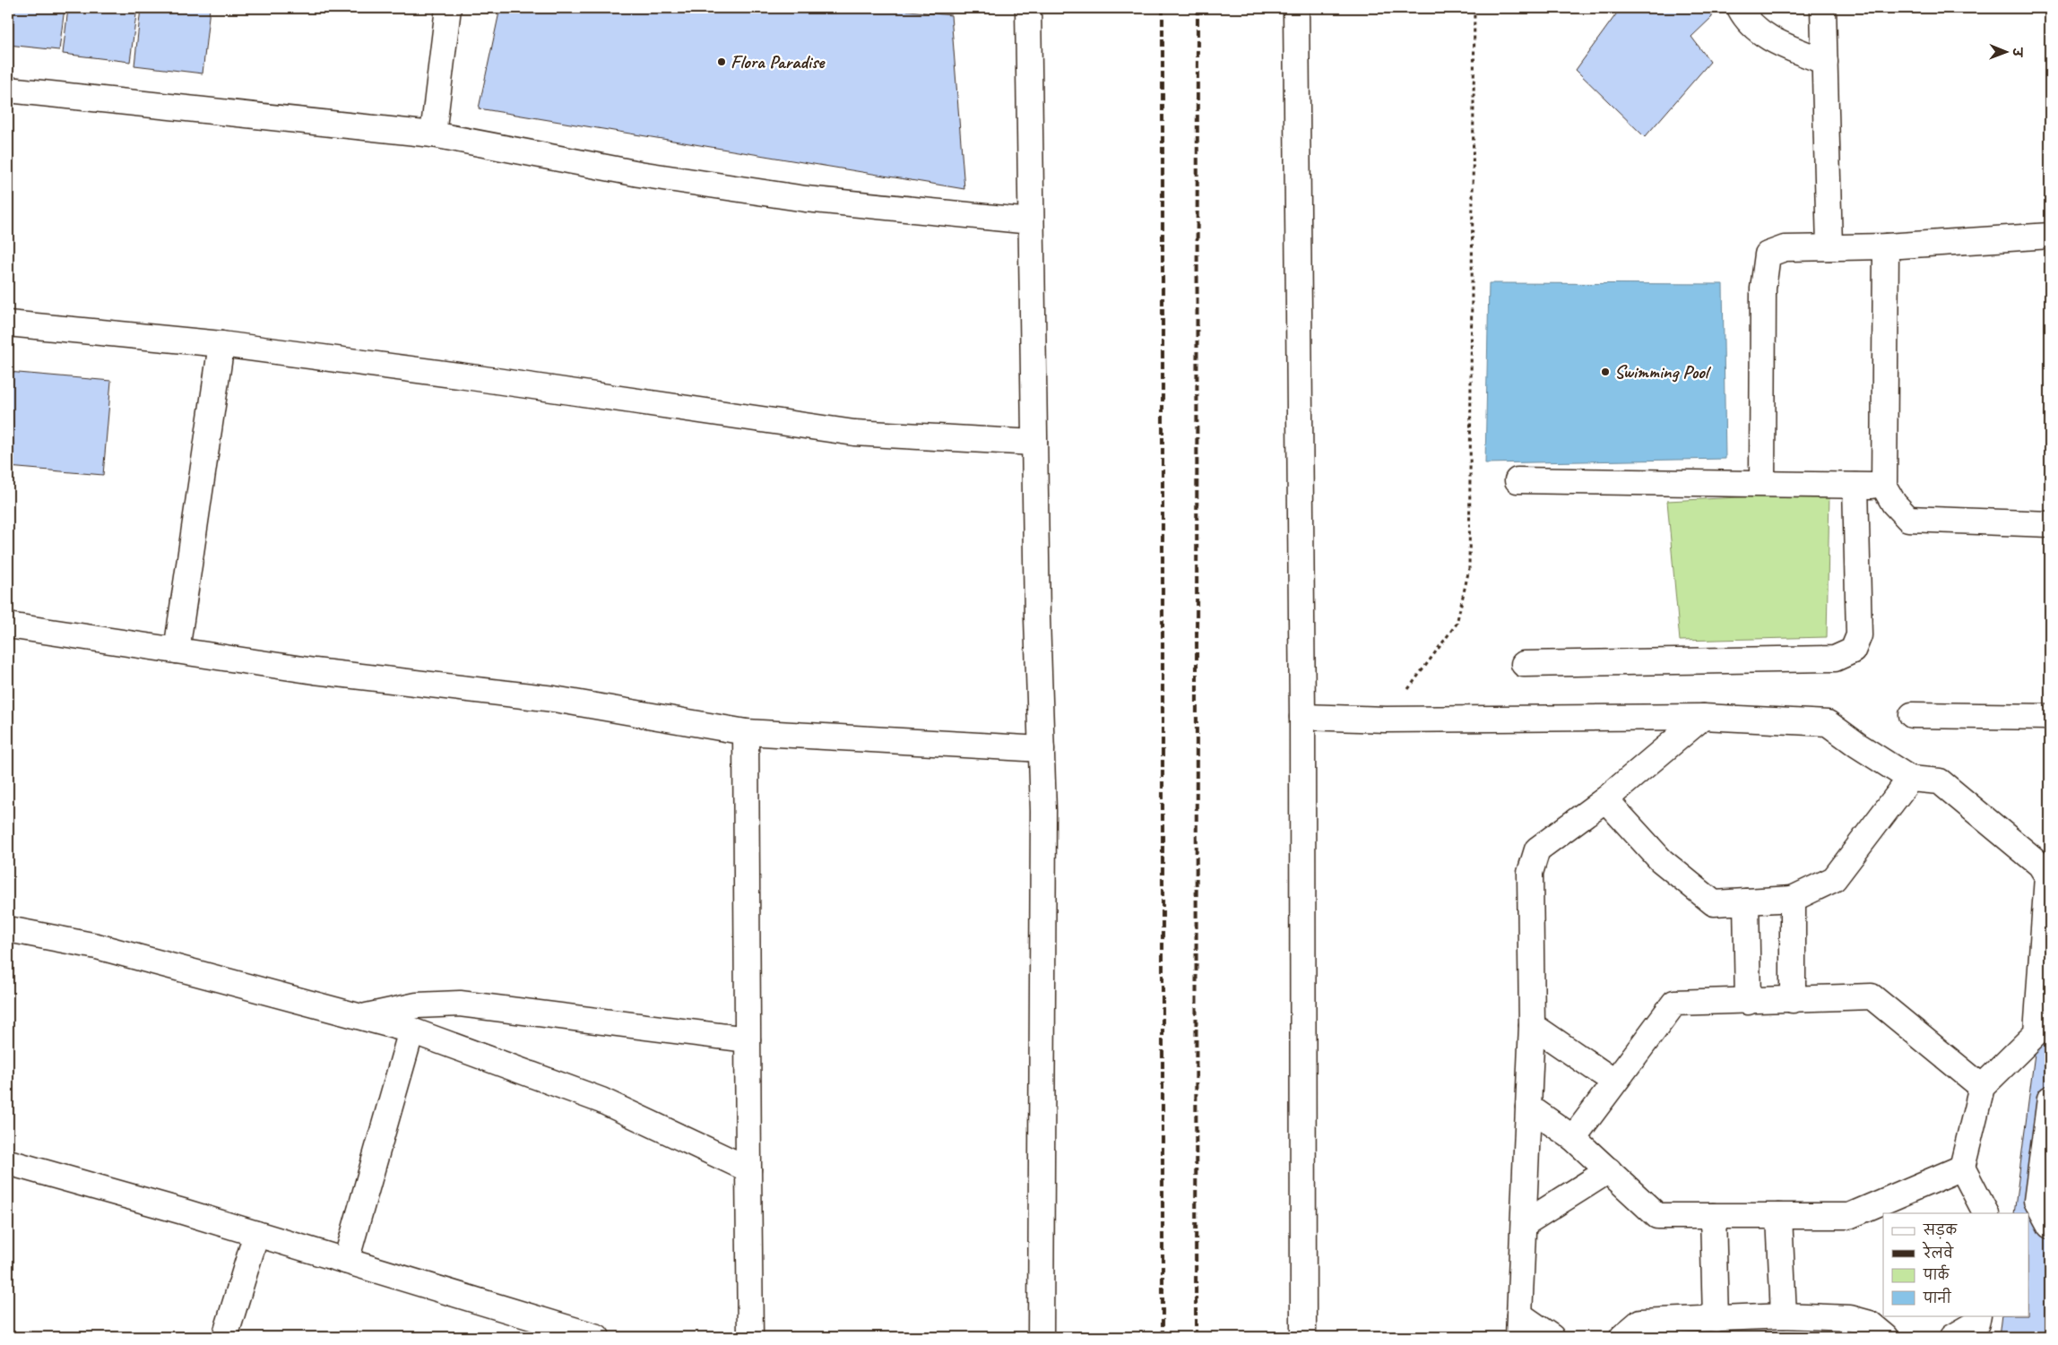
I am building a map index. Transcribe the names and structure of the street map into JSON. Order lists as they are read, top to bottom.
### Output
{
  "places": ["Flora Paradise", "Swimming Pool"],
  "legend": [
    "सड़क",
    "रेलवे",
    "पार्क",
    "पानी"
  ],
  "north": "right"
}
